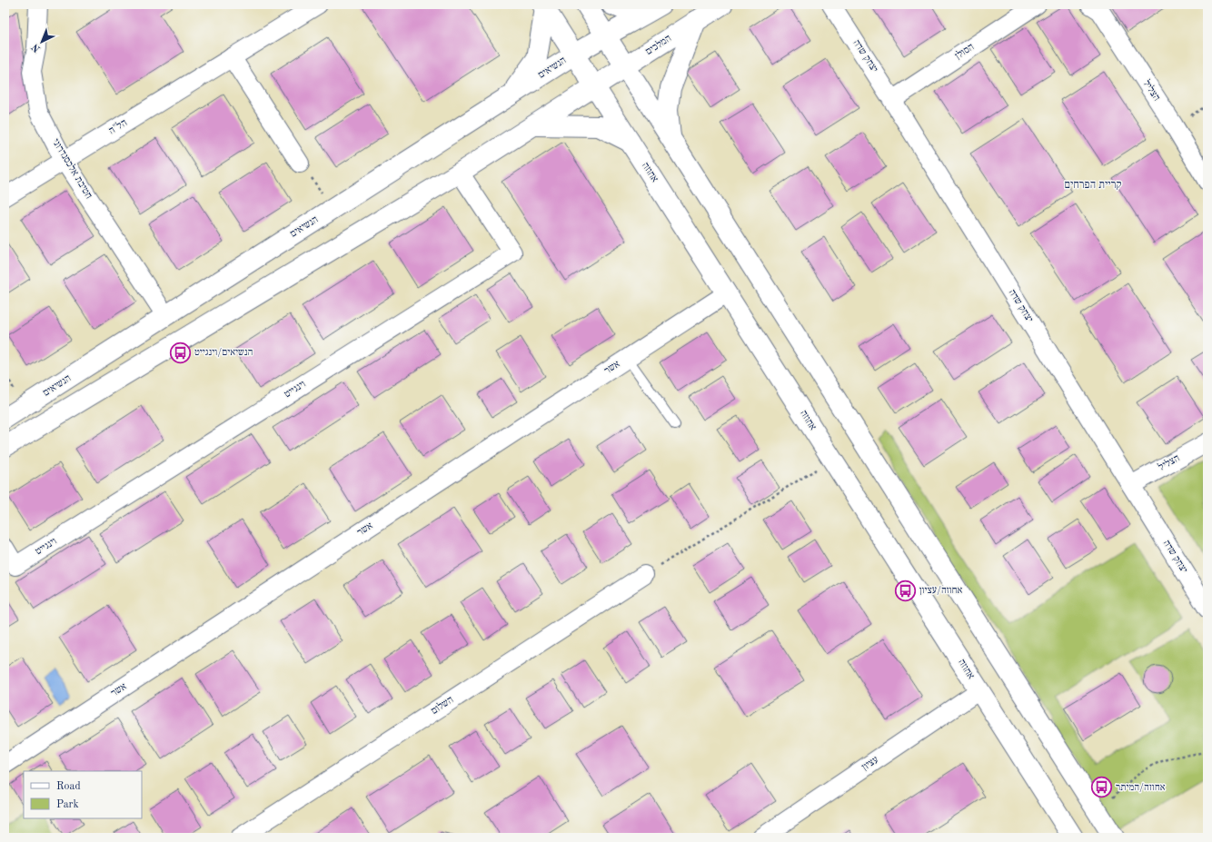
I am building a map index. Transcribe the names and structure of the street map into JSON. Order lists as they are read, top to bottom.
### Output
{
  "streets": {
    "main road": ["המלכים", "הנשיאים", "אחוזה"],
    "street": [
      "הסולן",
      "יצחק שדה",
      "הצליל",
      "הל\"ה",
      "חטיבת אלכסנדרוני",
      "אשר",
      "וינגייט",
      "השלום",
      "עציון"
    ]
  },
  "crossings": [
    ["המלכים", "אחוזה"],
    ["הסולן", "יצחק שדה"],
    ["יצחק שדה", "הצליל"],
    ["הנשיאים", "חטיבת אלכסנדרוני"],
    ["הנשיאים", "אחוזה"],
    ["הל\"ה", "חטיבת אלכסנדרוני"],
    ["אחוזה", "אשר"],
    ["אחוזה", "עציון"]
  ],
  "districts": ["קריית הפרחים"],
  "places": {
    "bus stop": ["הנשיאים/וינגייט", "אחוזה/עציון", "אחוזה/המיתר"]
  },
  "legend": ["Road", "Park"],
  "north": "bottom left"
}
